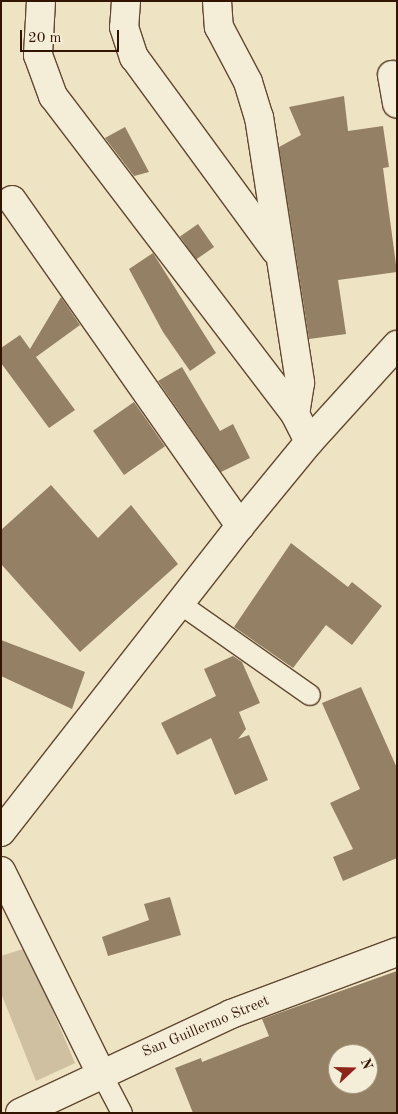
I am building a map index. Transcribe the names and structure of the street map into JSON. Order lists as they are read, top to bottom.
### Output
{
  "streets": {
    "street": ["San Guillermo Street"]
  },
  "scale_bar": "20 m",
  "north": "right"
}
